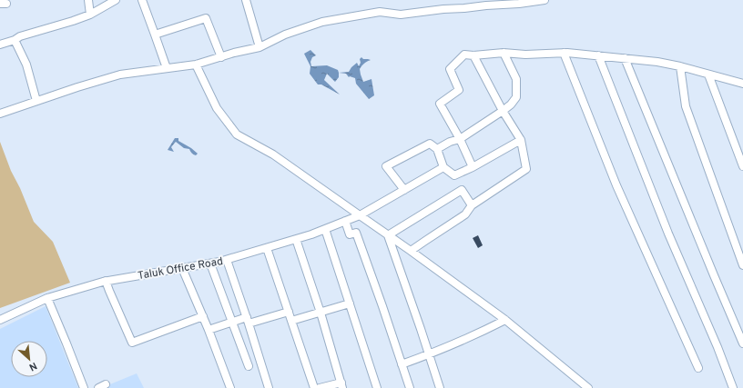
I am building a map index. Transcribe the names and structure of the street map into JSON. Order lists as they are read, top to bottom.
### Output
{
  "streets": {
    "street": ["Taluk Office Road"]
  },
  "north": "bottom right"
}
